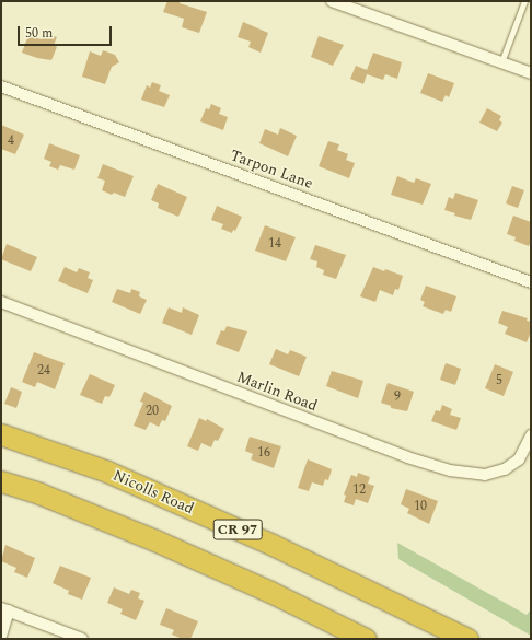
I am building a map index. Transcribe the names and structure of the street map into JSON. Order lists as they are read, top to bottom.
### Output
{
  "streets": {
    "highway": ["Nicolls Road", "CR 97"],
    "street": ["Tarpon Lane", "Marlin Road"]
  },
  "house_numbers": [
    "4",
    "14",
    "24",
    "5",
    "9",
    "20",
    "16",
    "12",
    "10"
  ],
  "scale_bar": "50 m"
}
